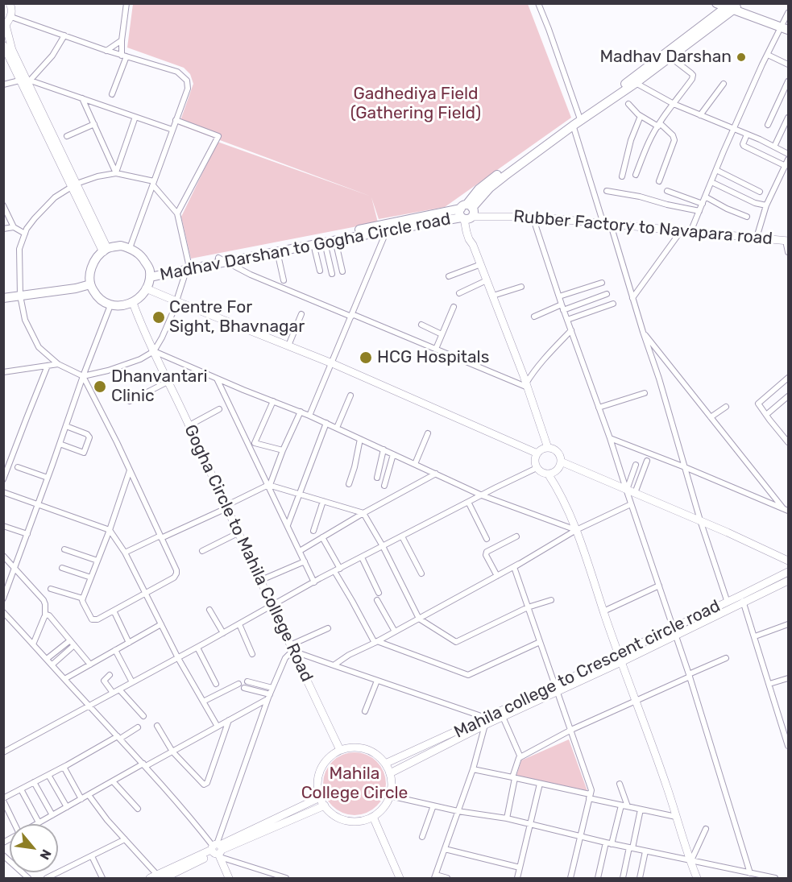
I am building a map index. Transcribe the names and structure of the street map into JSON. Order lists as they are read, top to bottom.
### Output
{
  "streets": {
    "main road": [
      "Rubber Factory to Navapara road",
      "Madhav Darshan to Gogha Circle road",
      "Gogha Circle to Mahila College Road",
      "Mahila college to Crescent circle road"
    ]
  },
  "crossings": [
    ["Rubber Factory to Navapara road", "Madhav Darshan to Gogha Circle road"],
    ["Madhav Darshan to Gogha Circle road", "Gogha Circle to Mahila College Road"],
    ["Gogha Circle to Mahila College Road", "Mahila college to Crescent circle road"]
  ],
  "parks": ["Gadhediya Field (Gathering Field)", "Mahila College Circle"],
  "places": [
    "Madhav Darshan",
    "Centre For Sight, Bhavnagar",
    "HCG Hospitals",
    "Dhanvantari Clinic"
  ],
  "north": "bottom right"
}
